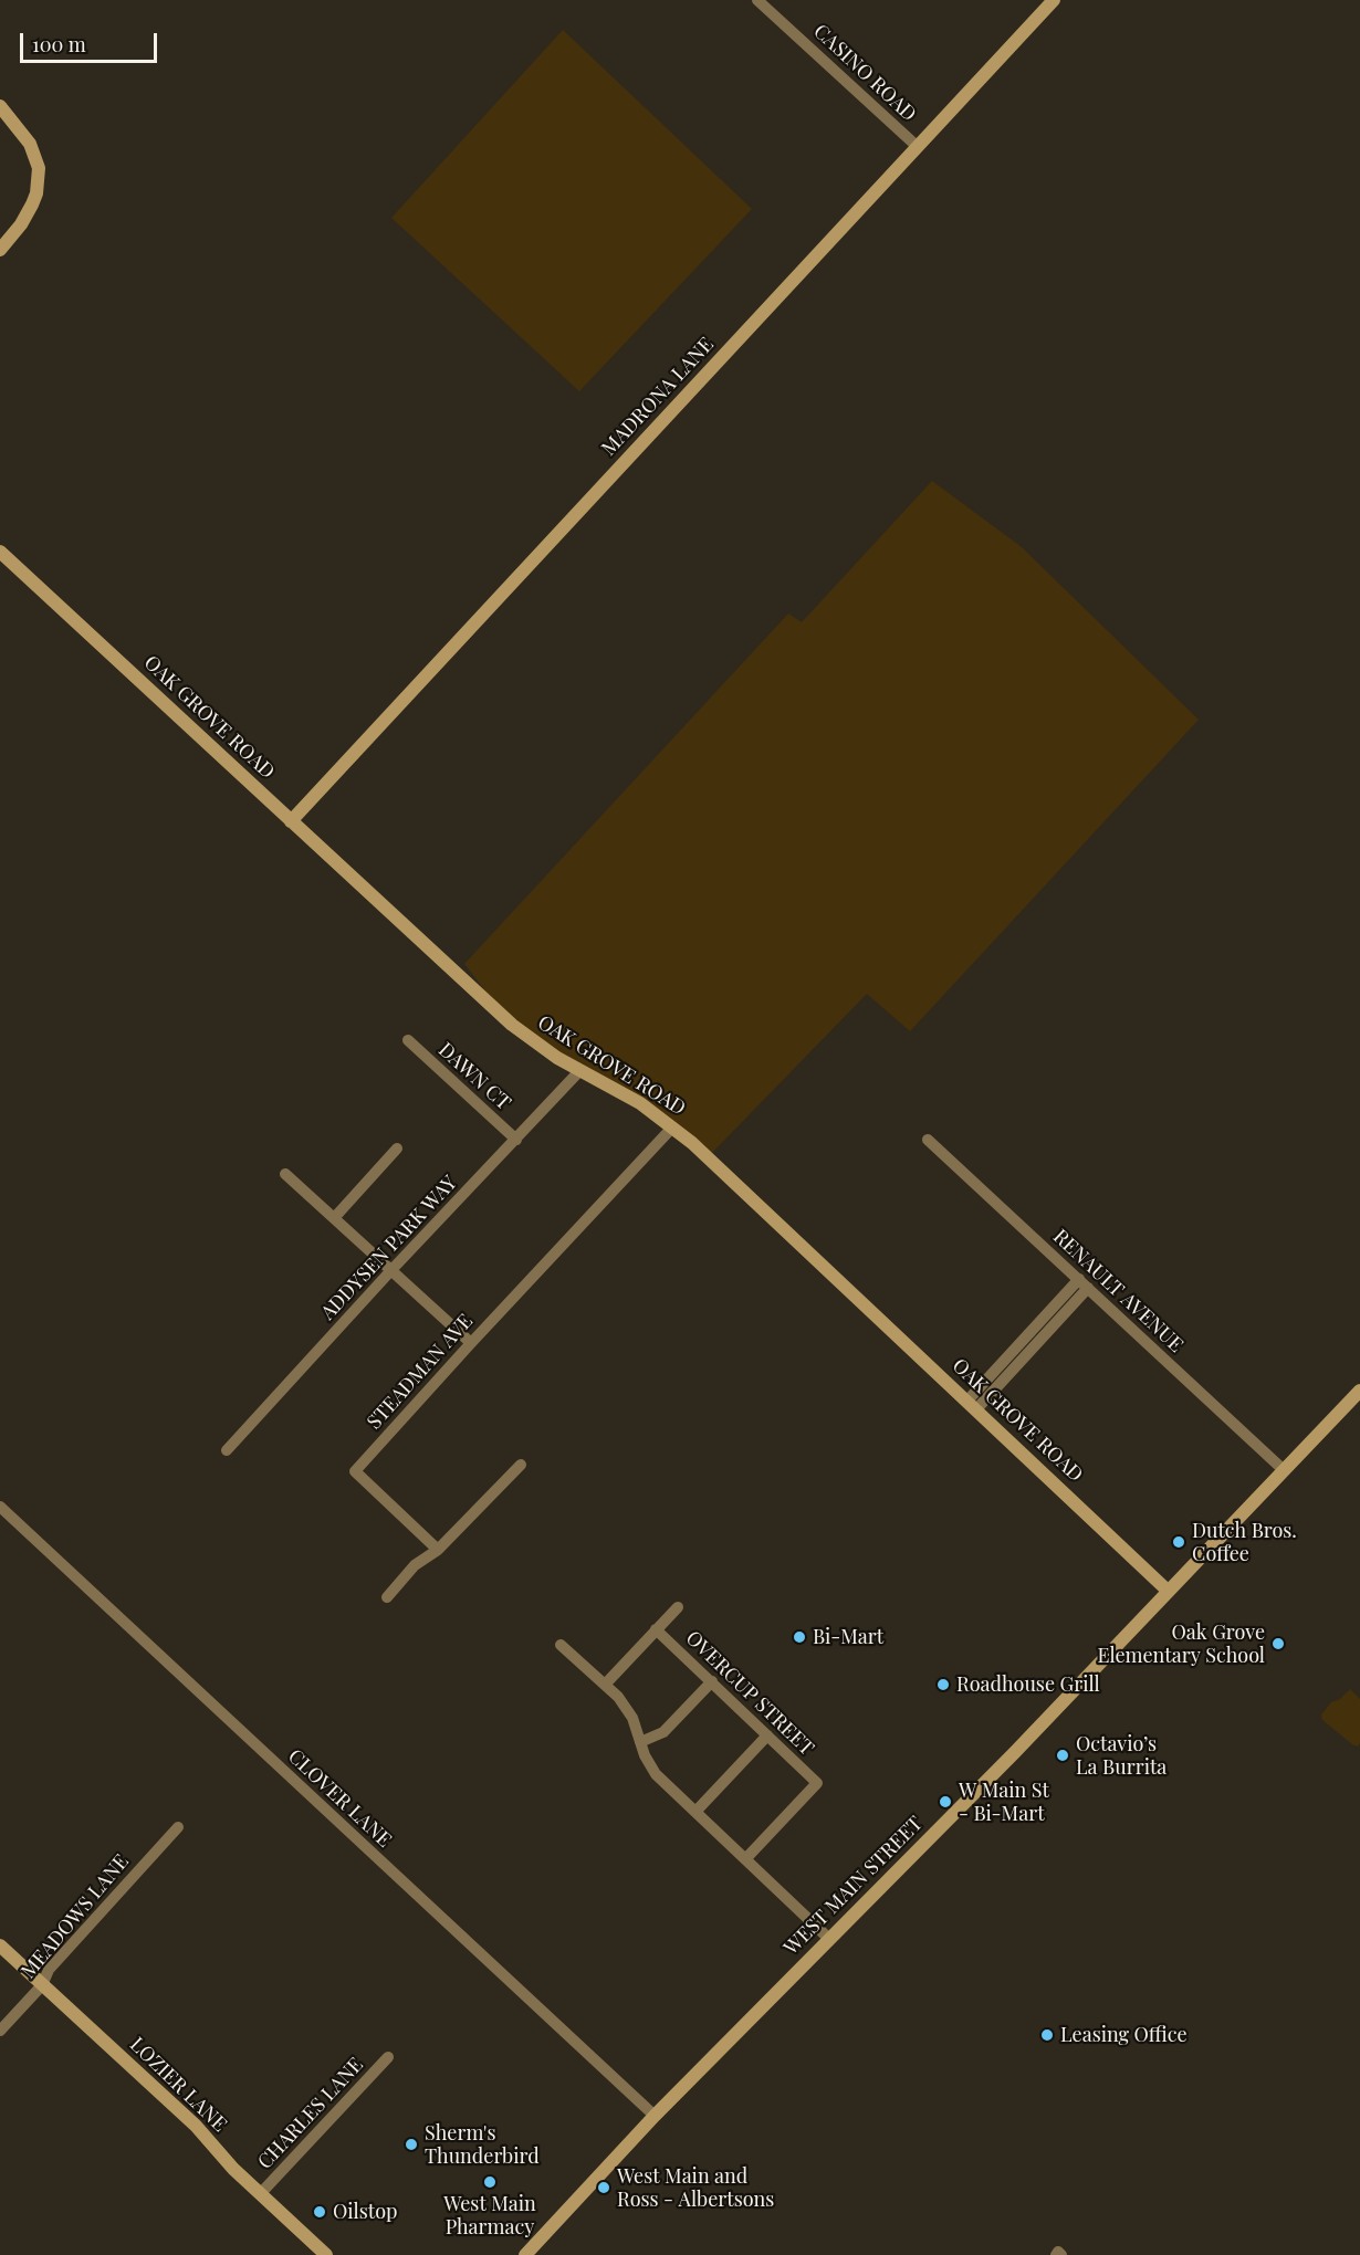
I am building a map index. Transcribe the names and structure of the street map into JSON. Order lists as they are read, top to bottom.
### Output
{
  "streets": {
    "street": [
      "CASINO ROAD",
      "MADRONA LANE",
      "OAK GROVE ROAD",
      "DAWN CT",
      "ADDYSEN PARK WAY",
      "RENAULT AVENUE",
      "STEADMAN AVE",
      "OVERCUP STREET",
      "CLOVER LANE",
      "WEST MAIN STREET",
      "MEADOWS LANE",
      "LOZIER LANE",
      "CHARLES LANE"
    ]
  },
  "crossings": [
    ["CASINO ROAD", "MADRONA LANE"],
    ["MADRONA LANE", "OAK GROVE ROAD"],
    ["OAK GROVE ROAD", "ADDYSEN PARK WAY"],
    ["OAK GROVE ROAD", "STEADMAN AVE"],
    ["OAK GROVE ROAD", "WEST MAIN STREET"],
    ["DAWN CT", "ADDYSEN PARK WAY"],
    ["RENAULT AVENUE", "WEST MAIN STREET"],
    ["CLOVER LANE", "WEST MAIN STREET"],
    ["MEADOWS LANE", "LOZIER LANE"],
    ["LOZIER LANE", "CHARLES LANE"]
  ],
  "places": [
    "Dutch Bros. Coffee",
    "Bi-Mart",
    "Oak Grove Elementary School",
    "Roadhouse Grill",
    "Octavio’s La Burrita",
    "W Main St - Bi-Mart",
    "Leasing Office",
    "Sherm's Thunderbird",
    "West Main Pharmacy",
    "West Main and Ross - Albertsons",
    "Oilstop"
  ],
  "scale_bar": "100 m"
}
